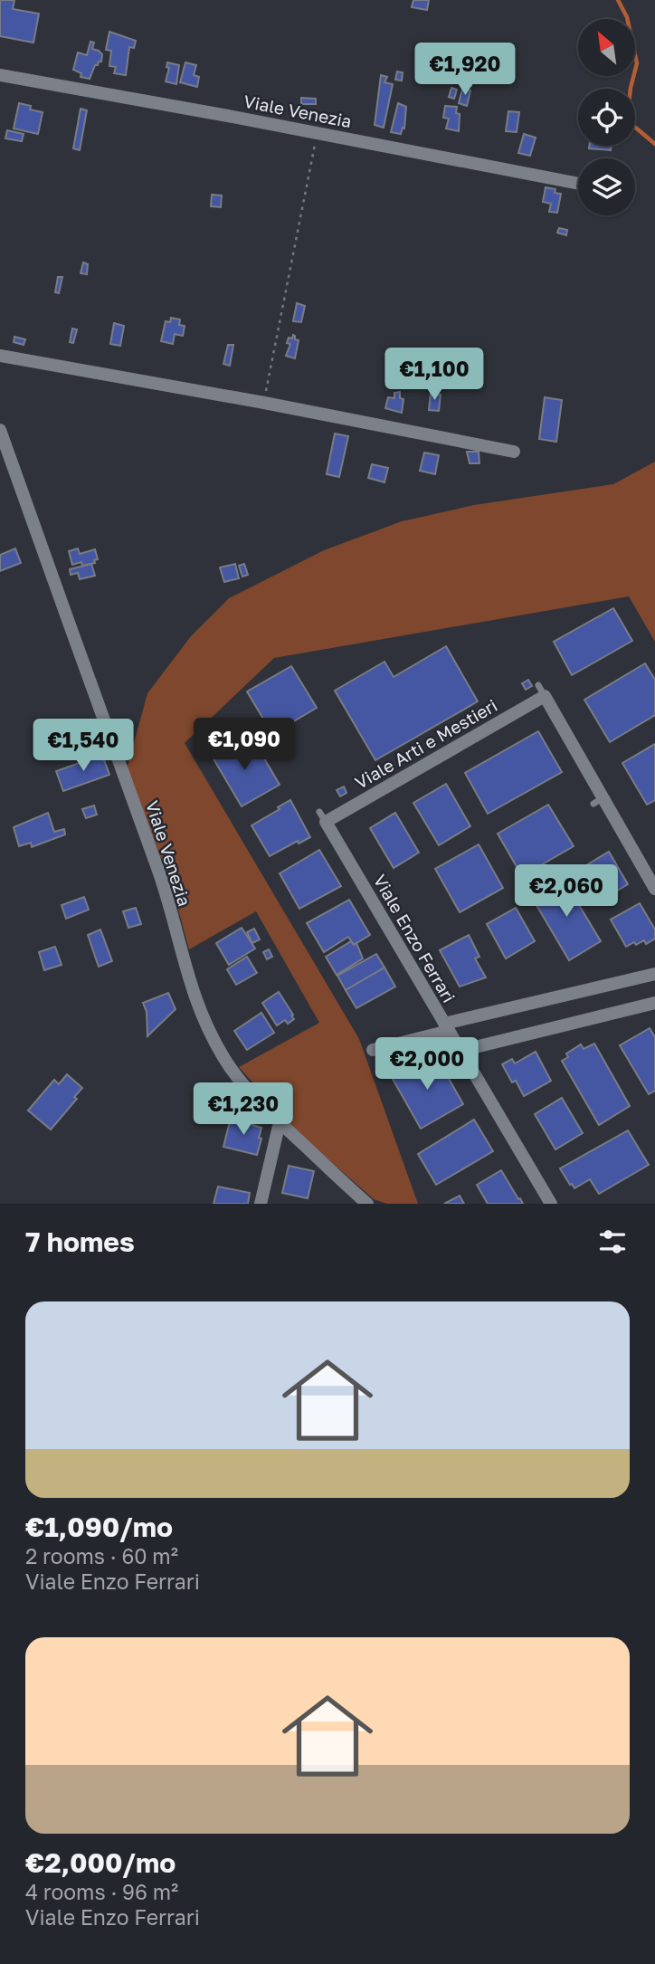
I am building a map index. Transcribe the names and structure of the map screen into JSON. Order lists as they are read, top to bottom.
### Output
{
  "streets": {
    "street": ["Viale Venezia", "Viale Arti e Mestieri", "Viale Enzo Ferrari"]
  },
  "crossings": [
    ["Viale Arti e Mestieri", "Viale Enzo Ferrari"]
  ],
  "north": "top left",
  "page": {
    "price": [
      "€1,920",
      "€1,100",
      "€1,090",
      "€1,540",
      "€2,060",
      "€2,000",
      "€1,230"
    ],
    "heading": "7 homes",
    "list": [
      {
        "name": "€1,090/mo",
        "note": "2 rooms · 60 m² · Viale Enzo Ferrari"
      },
      {
        "name": "€2,000/mo",
        "note": "4 rooms · 96 m² · Viale Enzo Ferrari"
      }
    ]
  }
}
